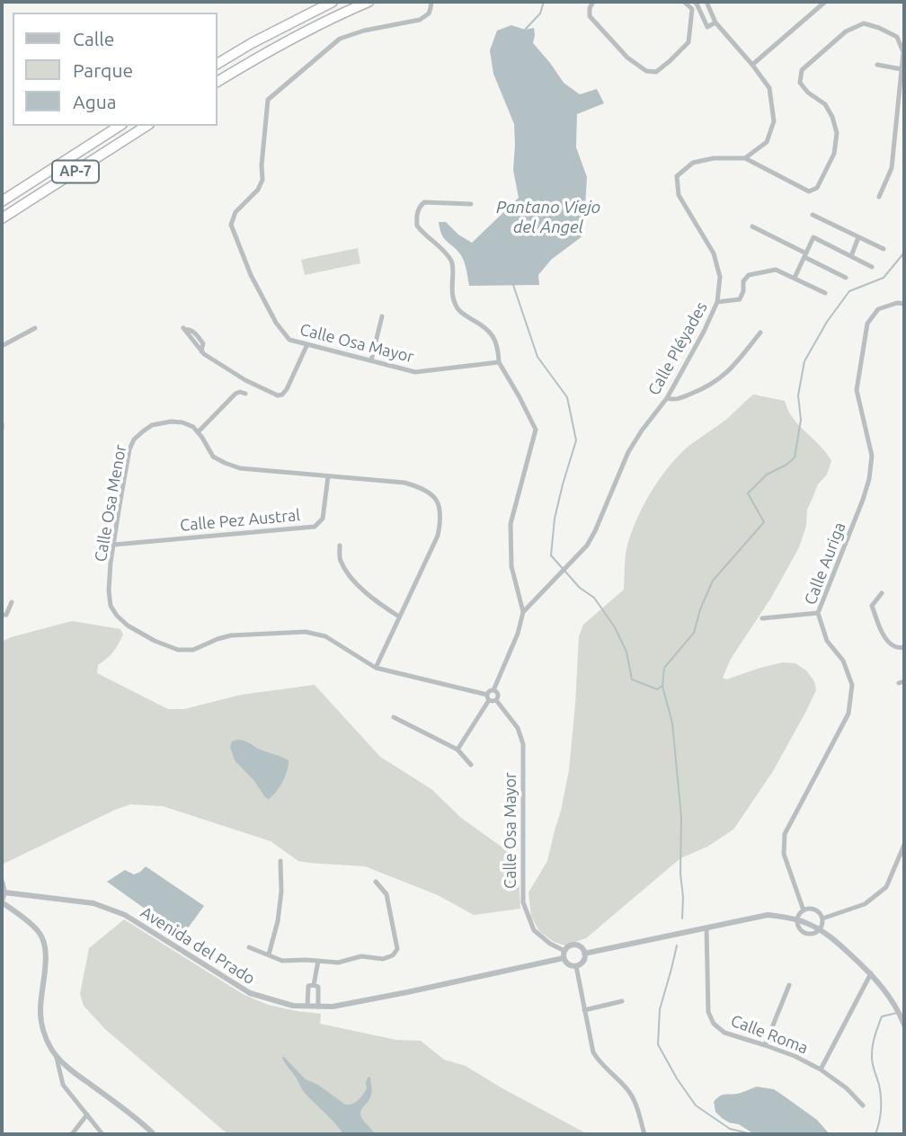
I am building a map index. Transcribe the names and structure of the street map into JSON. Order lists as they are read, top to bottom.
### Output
{
  "streets": {
    "highway": ["AP-7"],
    "street": [
      "Calle Osa Mayor",
      "Calle Pléyades",
      "Calle Osa Menor",
      "Calle Pez Austral",
      "Calle Auriga",
      "Avenida del Prado",
      "Calle Roma"
    ]
  },
  "crossings": [
    ["Calle Osa Mayor", "Calle Osa Menor"],
    ["Calle Osa Mayor", "Avenida del Prado"],
    ["Calle Osa Menor", "Calle Pez Austral"]
  ],
  "water": ["Pantano Viejo del Angel"],
  "legend": ["Calle", "Parque", "Agua"]
}
